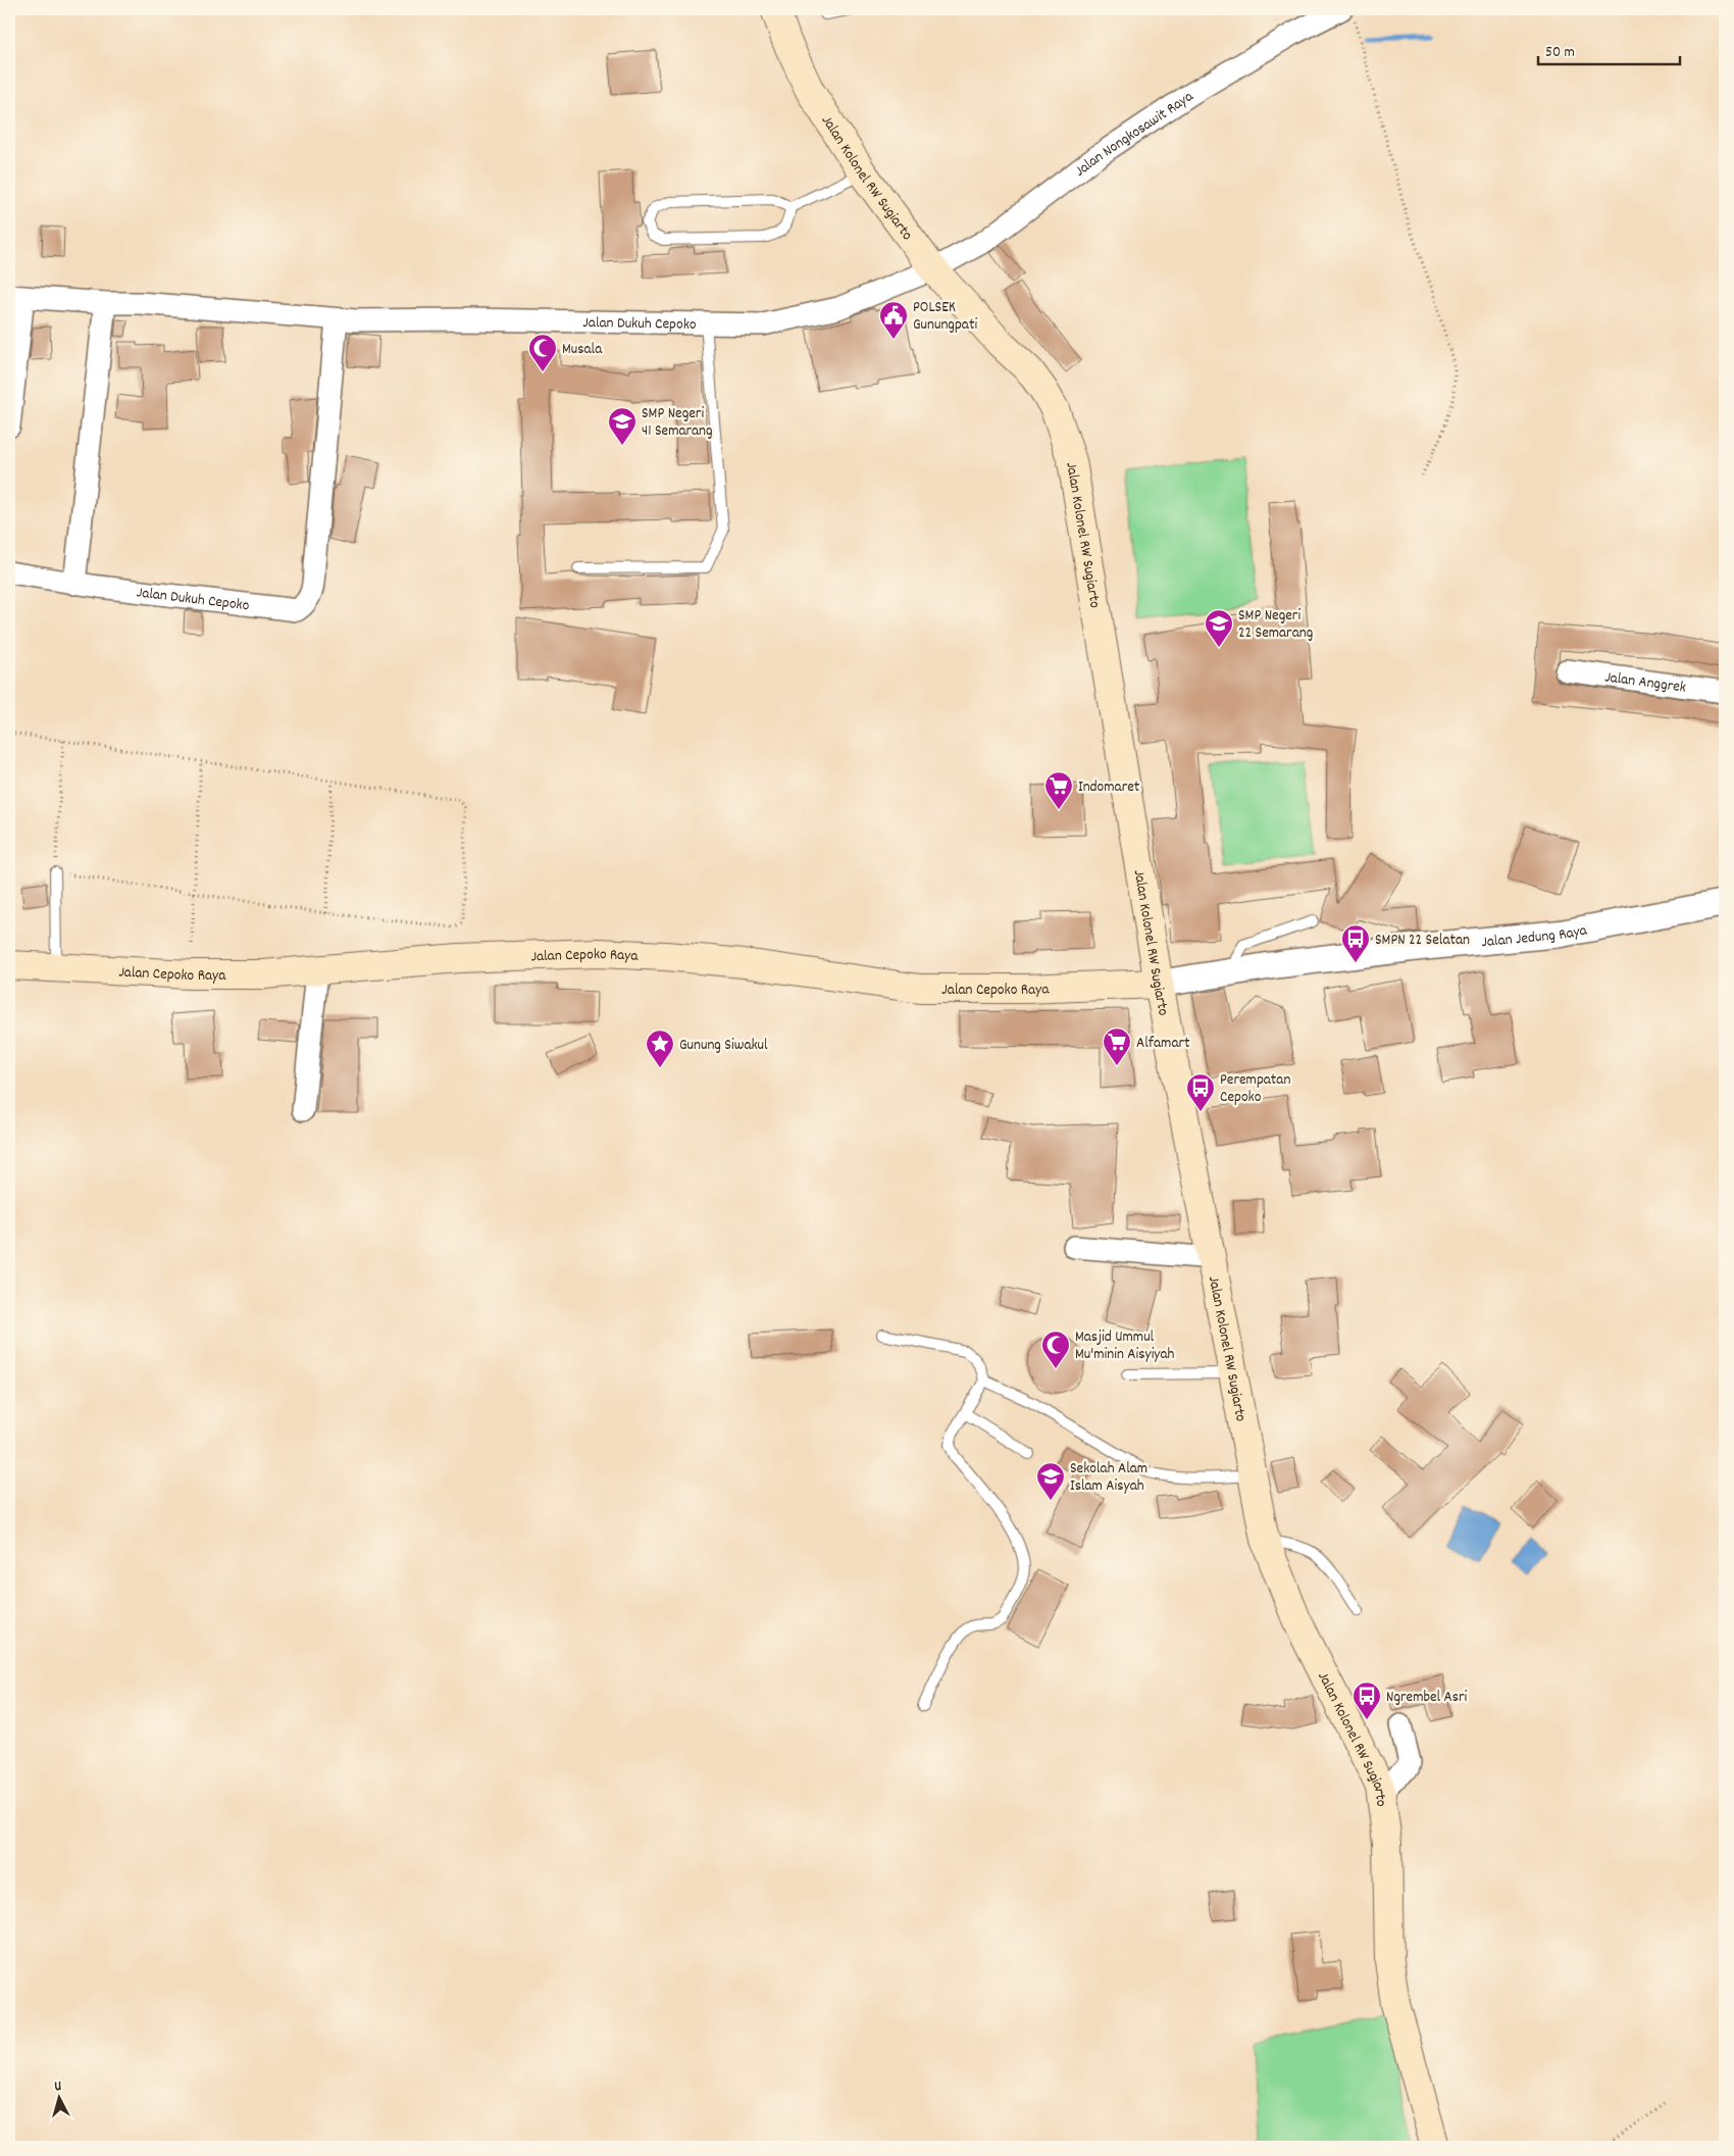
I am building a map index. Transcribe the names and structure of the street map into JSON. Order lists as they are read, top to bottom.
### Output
{
  "streets": {
    "main road": ["Jalan Kolonel RW Sugiarto", "Jalan Cepoko Raya"],
    "street": [
      "Jalan Nongkosawit Raya",
      "Jalan Dukuh Cepoko",
      "Jalan Anggrek",
      "Jalan Jedung Raya"
    ]
  },
  "crossings": [
    ["Jalan Nongkosawit Raya", "Jalan Kolonel RW Sugiarto"],
    ["Jalan Nongkosawit Raya", "Jalan Dukuh Cepoko"],
    ["Jalan Kolonel RW Sugiarto", "Jalan Dukuh Cepoko"],
    ["Jalan Kolonel RW Sugiarto", "Jalan Jedung Raya"],
    ["Jalan Kolonel RW Sugiarto", "Jalan Cepoko Raya"],
    ["Jalan Jedung Raya", "Jalan Cepoko Raya"]
  ],
  "places": {
    "public building": ["POLSEK Gunungpati"],
    "mosque": ["Musala", "Masjid Ummul Mu'minin Aisyiyah"],
    "school or university": ["SMP Negeri 41 Semarang", "SMP Negeri 22 Semarang", "Sekolah Alam Islam Aisyah"],
    "supermarket": ["Indomaret", "Alfamart"],
    "bus stop": ["SMPN 22 Selatan", "Perempatan Cepoko", "Ngrembel Asri"],
    "place": ["Gunung Siwakul"]
  },
  "scale_bar": "50 m",
  "north": "top"
}
